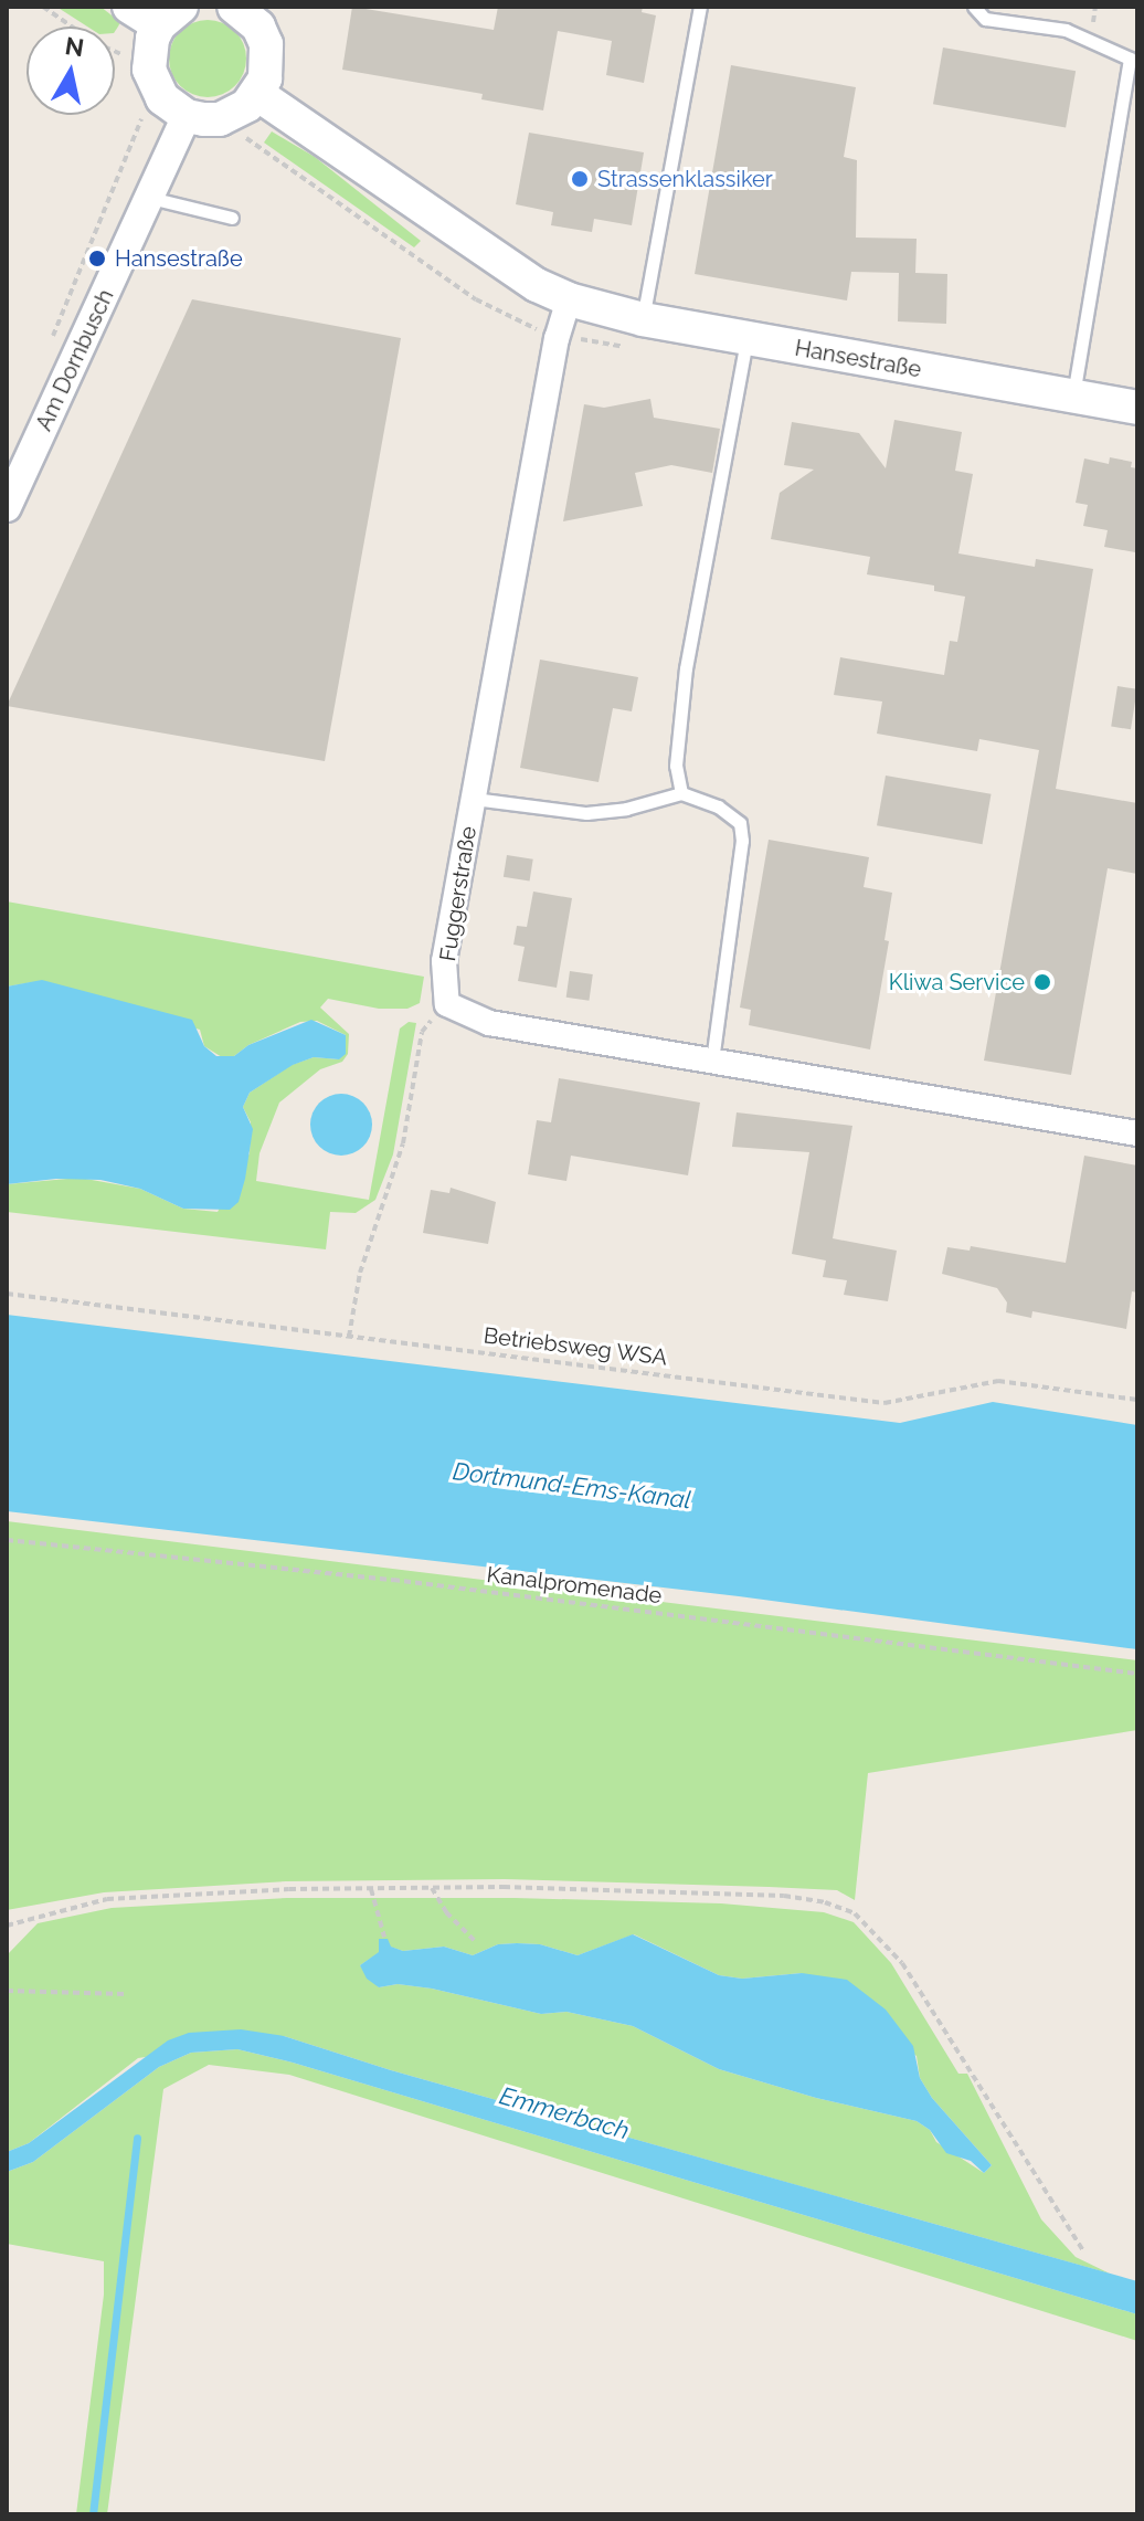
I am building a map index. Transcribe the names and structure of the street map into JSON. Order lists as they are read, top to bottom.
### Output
{
  "streets": {
    "main road": ["Hansestraße"],
    "street": ["Am Dornbusch", "Fuggerstraße"],
    "path": ["Betriebsweg WSA", "Kanalpromenade"]
  },
  "crossings": [
    ["Hansestraße", "Fuggerstraße"]
  ],
  "water": ["Dortmund-Ems-Kanal", "Emmerbach"],
  "places": ["Strassenklassiker", "Hansestraße", "Kliwa Service"],
  "north": "top"
}
